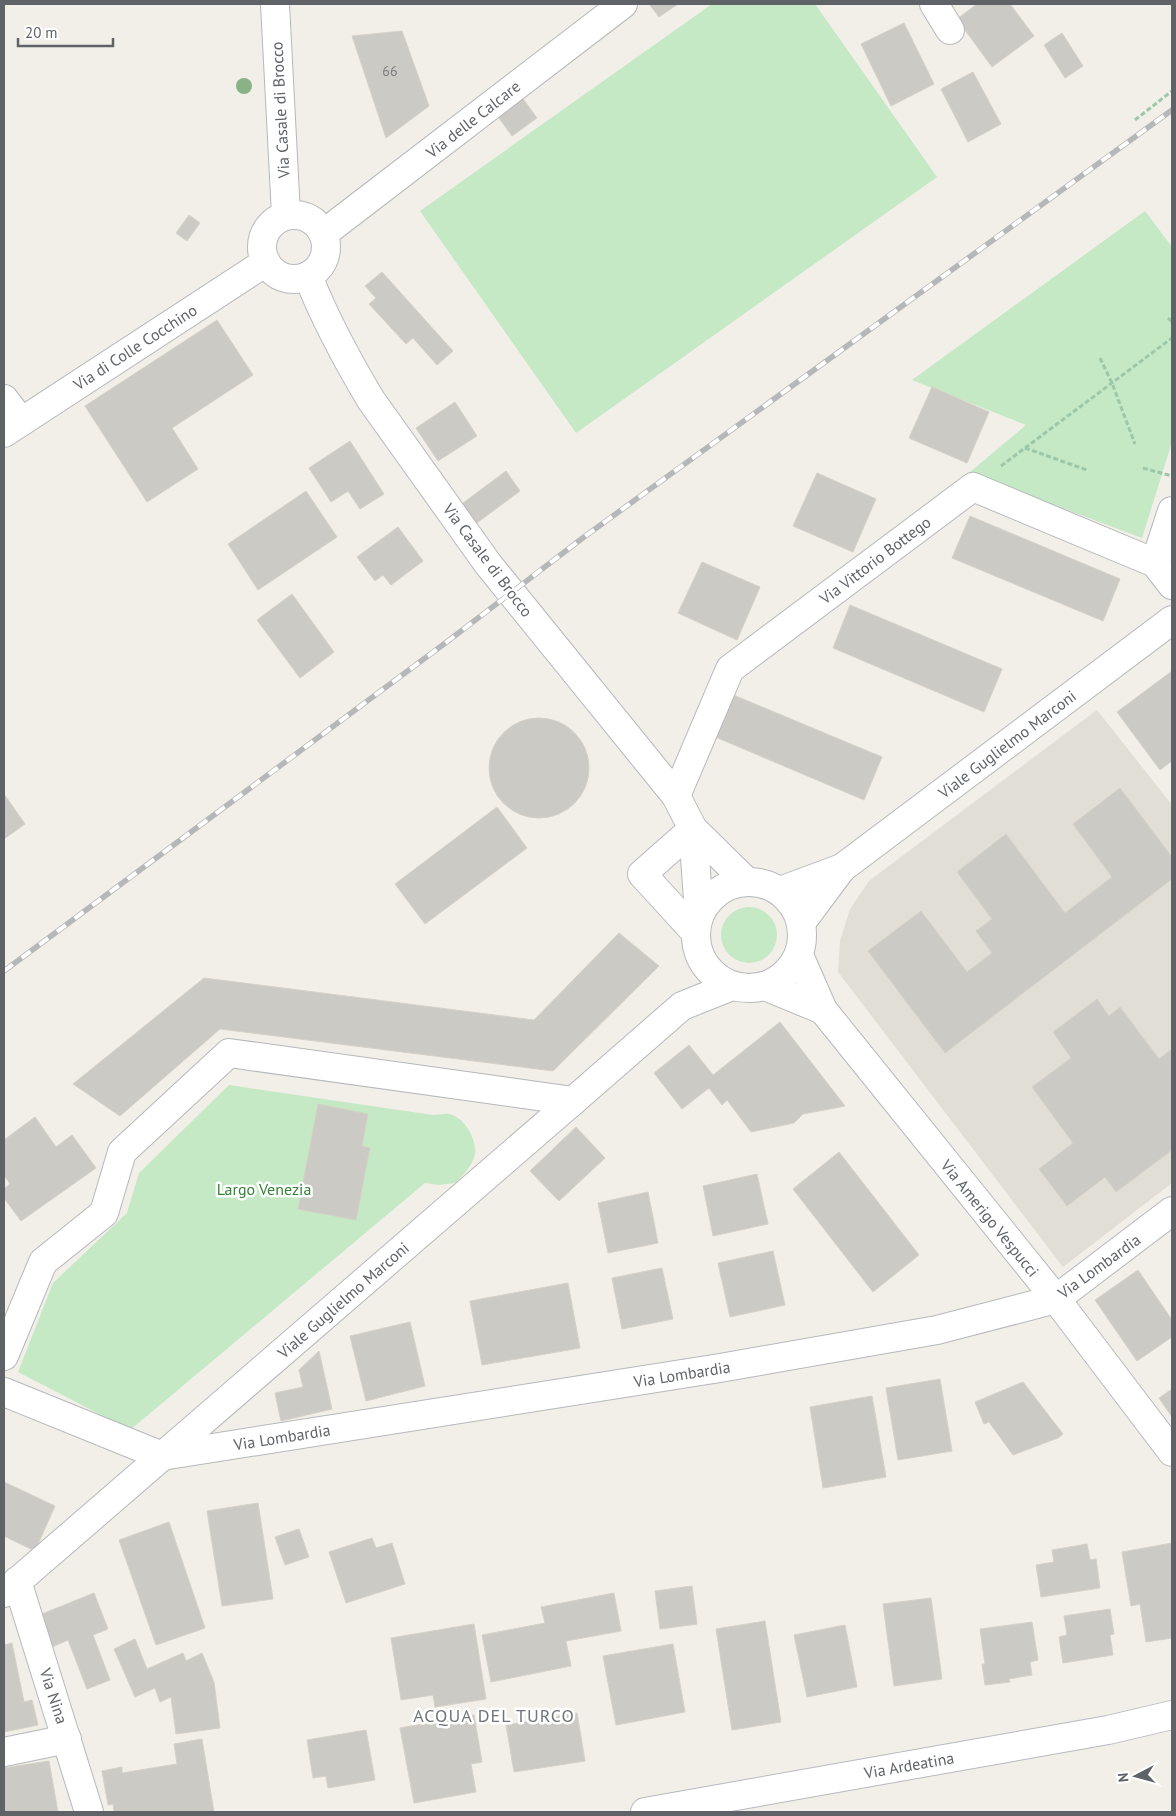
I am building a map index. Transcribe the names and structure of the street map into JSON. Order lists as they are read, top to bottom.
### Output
{
  "streets": {
    "street": [
      "Via Casale di Brocco",
      "Via delle Calcare",
      "Via di Colle Cocchino",
      "Via Vittorio Bottego",
      "Viale Guglielmo Marconi",
      "Via Amerigo Vespucci",
      "Via Lombardia",
      "Via Nina",
      "Via Ardeatina"
    ]
  },
  "crossings": [
    ["Via Casale di Brocco", "Via delle Calcare"],
    ["Via Casale di Brocco", "Via di Colle Cocchino"],
    ["Via Casale di Brocco", "Via Vittorio Bottego"],
    ["Via delle Calcare", "Via di Colle Cocchino"],
    ["Viale Guglielmo Marconi", "Via Amerigo Vespucci"],
    ["Viale Guglielmo Marconi", "Via Lombardia"],
    ["Viale Guglielmo Marconi", "Via Nina"],
    ["Via Amerigo Vespucci", "Via Lombardia"]
  ],
  "districts": ["ACQUA DEL TURCO"],
  "parks": ["Largo Venezia"],
  "house_numbers": ["66"],
  "scale_bar": "20 m",
  "north": "left"
}
